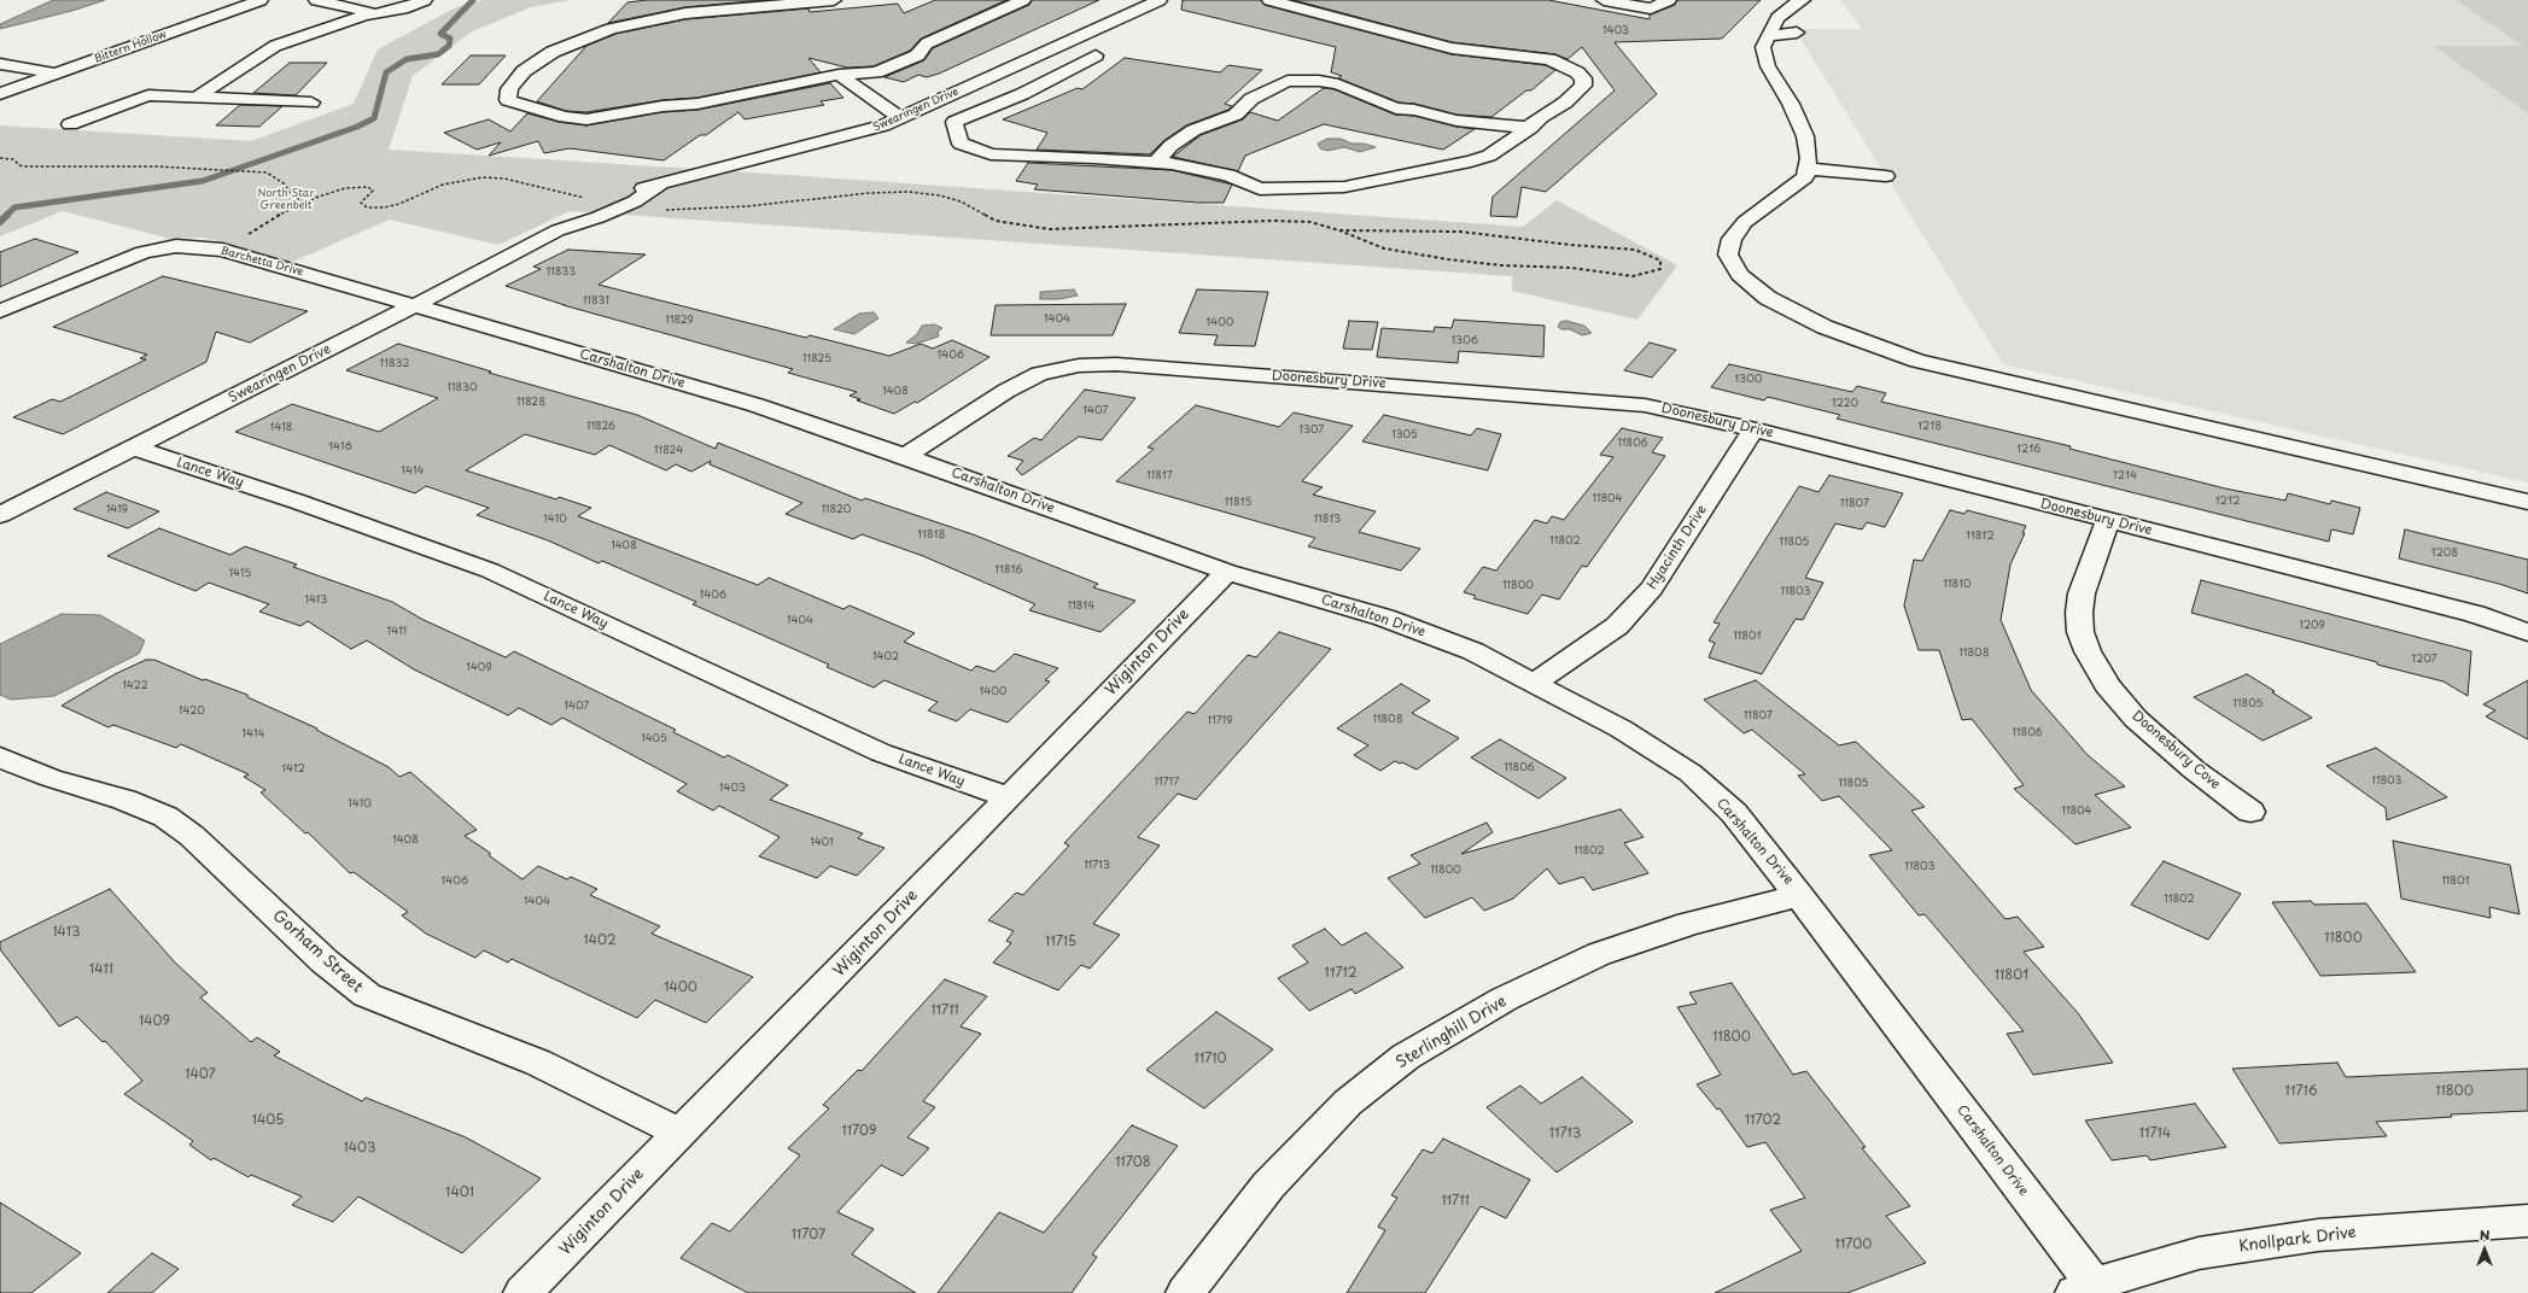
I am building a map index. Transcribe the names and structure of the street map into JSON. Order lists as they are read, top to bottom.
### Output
{
  "streets": {
    "street": [
      "Bittern Hollow",
      "Swearingen Drive",
      "Barchetta Drive",
      "Carshalton Drive",
      "Doonesbury Drive",
      "Lance Way",
      "Hyacinth Drive",
      "Wiginton Drive",
      "Doonesbury Cove",
      "Gorham Street",
      "Sterlinghill Drive",
      "Knollpark Drive"
    ]
  },
  "crossings": [
    ["Swearingen Drive", "Barchetta Drive"],
    ["Swearingen Drive", "Carshalton Drive"],
    ["Swearingen Drive", "Lance Way"],
    ["Barchetta Drive", "Carshalton Drive"],
    ["Carshalton Drive", "Doonesbury Drive"],
    ["Carshalton Drive", "Hyacinth Drive"],
    ["Carshalton Drive", "Wiginton Drive"],
    ["Carshalton Drive", "Sterlinghill Drive"],
    ["Carshalton Drive", "Knollpark Drive"],
    ["Doonesbury Drive", "Hyacinth Drive"],
    ["Doonesbury Drive", "Doonesbury Cove"],
    ["Lance Way", "Wiginton Drive"],
    ["Wiginton Drive", "Gorham Street"]
  ],
  "parks": ["North Star Greenbelt"],
  "house_numbers": [
    "1403",
    "11833",
    "11831",
    "1404",
    "11829",
    "1400",
    "1306",
    "1406",
    "11825",
    "11832",
    "1300",
    "11830",
    "1408",
    "11828",
    "1220",
    "1407",
    "11826",
    "1218",
    "1418",
    "1307",
    "1305",
    "11806",
    "1416",
    "1216",
    "11824",
    "1414",
    "11817",
    "1214",
    "11804",
    "1212",
    "11815",
    "11807",
    "1419",
    "11820",
    "1410",
    "11813",
    "11818",
    "11812",
    "11802",
    "11805",
    "1408",
    "1208",
    "11816",
    "1415",
    "11810",
    "11800",
    "11803",
    "1406",
    "1413",
    "11814",
    "1404",
    "1209",
    "1411",
    "11801",
    "11808",
    "1402",
    "1207",
    "1409",
    "1422",
    "1400",
    "11805",
    "1407",
    "1420",
    "11807",
    "11808",
    "11719",
    "11806",
    "1414",
    "1405",
    "11806",
    "1412",
    "11803",
    "11717",
    "11805",
    "1403",
    "1410",
    "11804",
    "1408",
    "1401",
    "11802",
    "11713",
    "11803",
    "11800",
    "1406",
    "11801",
    "11802",
    "1404",
    "1413",
    "11800",
    "1402",
    "11715",
    "1411",
    "11712",
    "11801",
    "1400",
    "11711",
    "1409",
    "11800",
    "11710",
    "1407",
    "11716",
    "11800",
    "1405",
    "11702",
    "11709",
    "11713",
    "11714",
    "1403",
    "11708",
    "1401",
    "11711",
    "11707",
    "11700"
  ],
  "north": "top"
}
